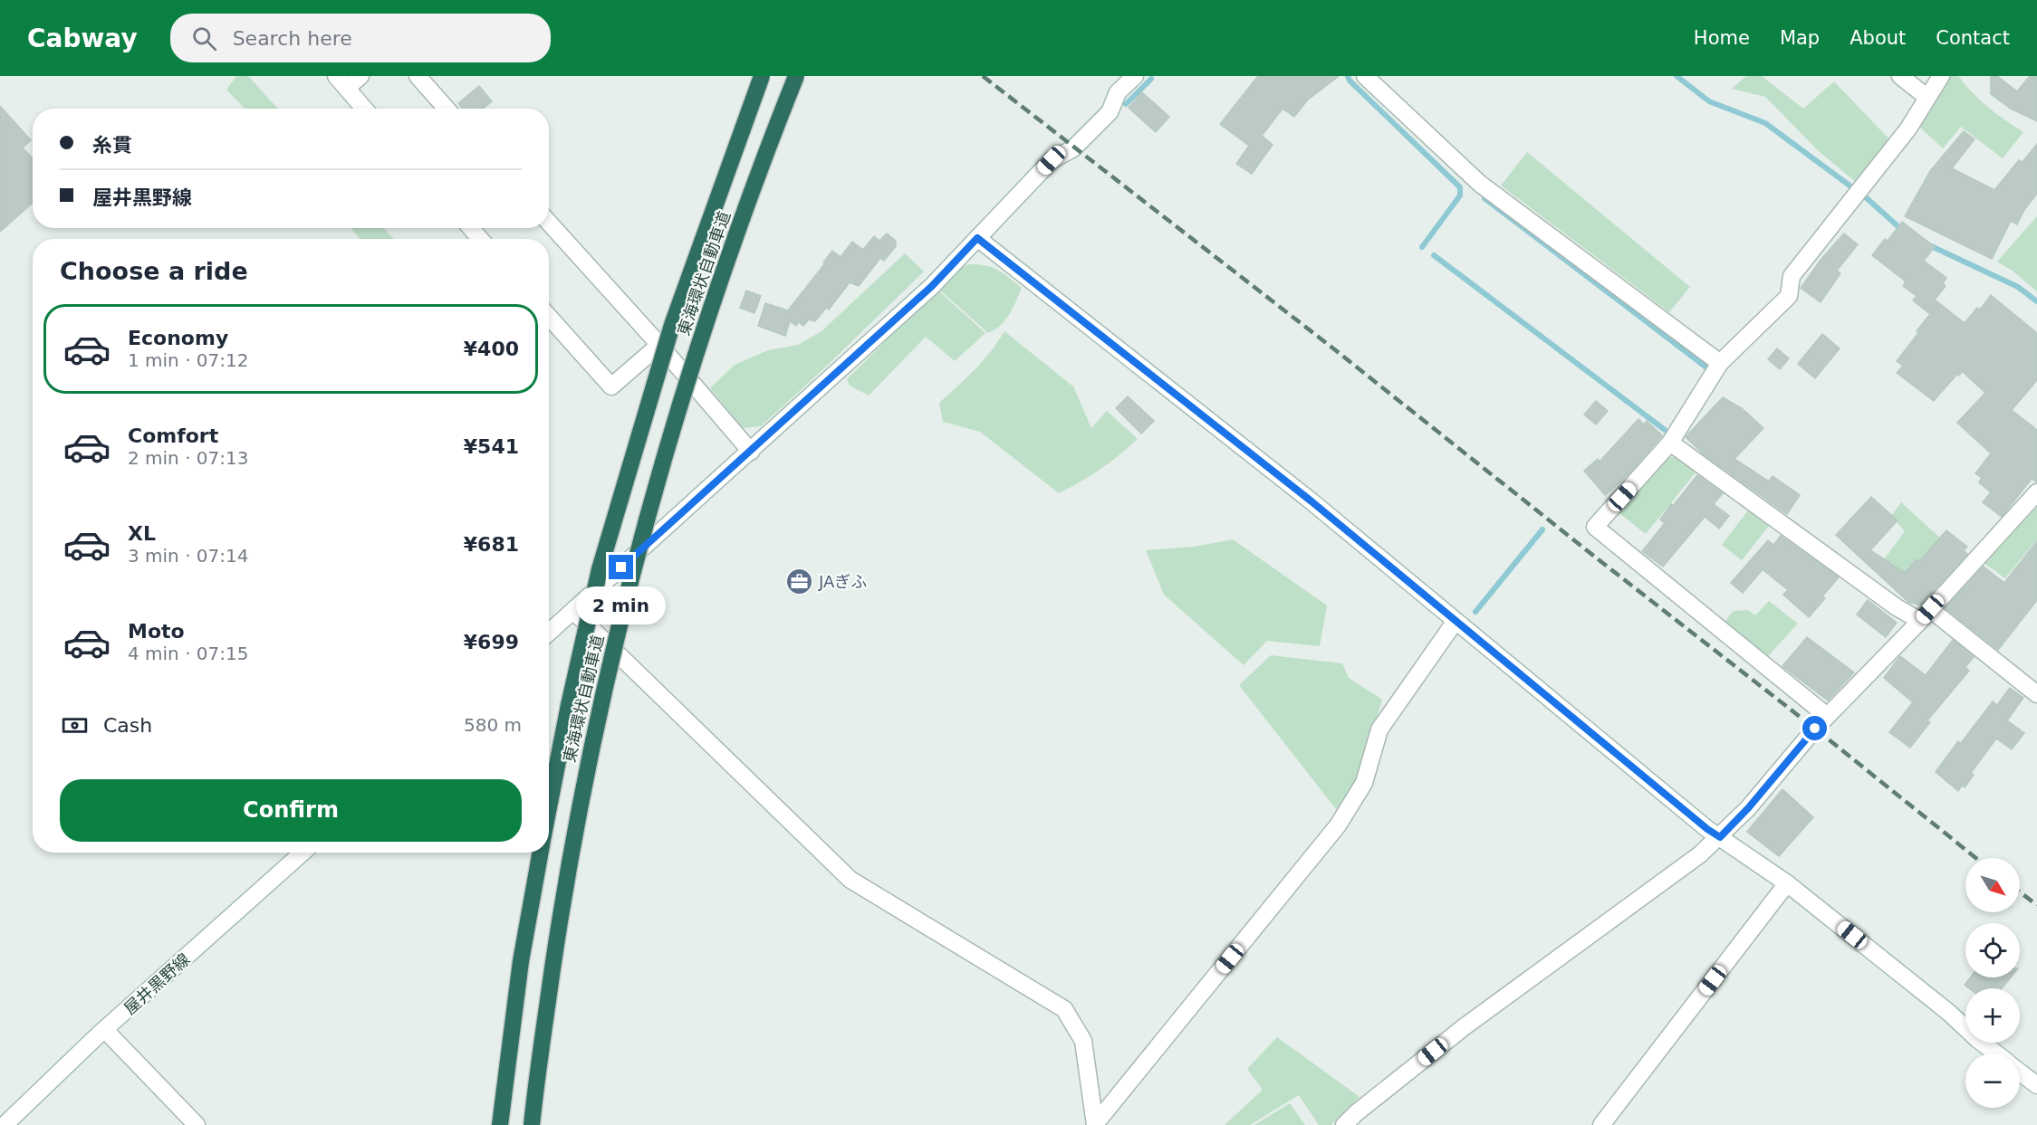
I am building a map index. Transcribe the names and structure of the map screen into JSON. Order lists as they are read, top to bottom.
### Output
{
  "streets": {
    "highway": ["東海環状自動車道"],
    "street": ["屋井黒野線"]
  },
  "places": {
    "office": ["JAぎふ"]
  },
  "north": "bottom right",
  "page": {
    "header": "Cabway",
    "search": "Search here",
    "nav": [
      "Home",
      "Map",
      "About",
      "Contact"
    ],
    "banner": ["糸貫", "屋井黒野線"],
    "heading": "Choose a ride",
    "list": [
      {
        "name": "Economy",
        "note": "1 min · 07:12",
        "value": "¥400"
      },
      {
        "name": "Comfort",
        "note": "2 min · 07:13",
        "value": "¥541"
      },
      {
        "name": "XL",
        "note": "3 min · 07:14",
        "value": "¥681"
      },
      {
        "name": "Moto",
        "note": "4 min · 07:15",
        "value": "¥699"
      }
    ],
    "bubble": "2 min",
    "pay": ["Cash", "580 m"],
    "buttons": "Confirm",
    "map_buttons": ["+", "−"]
  }
}
